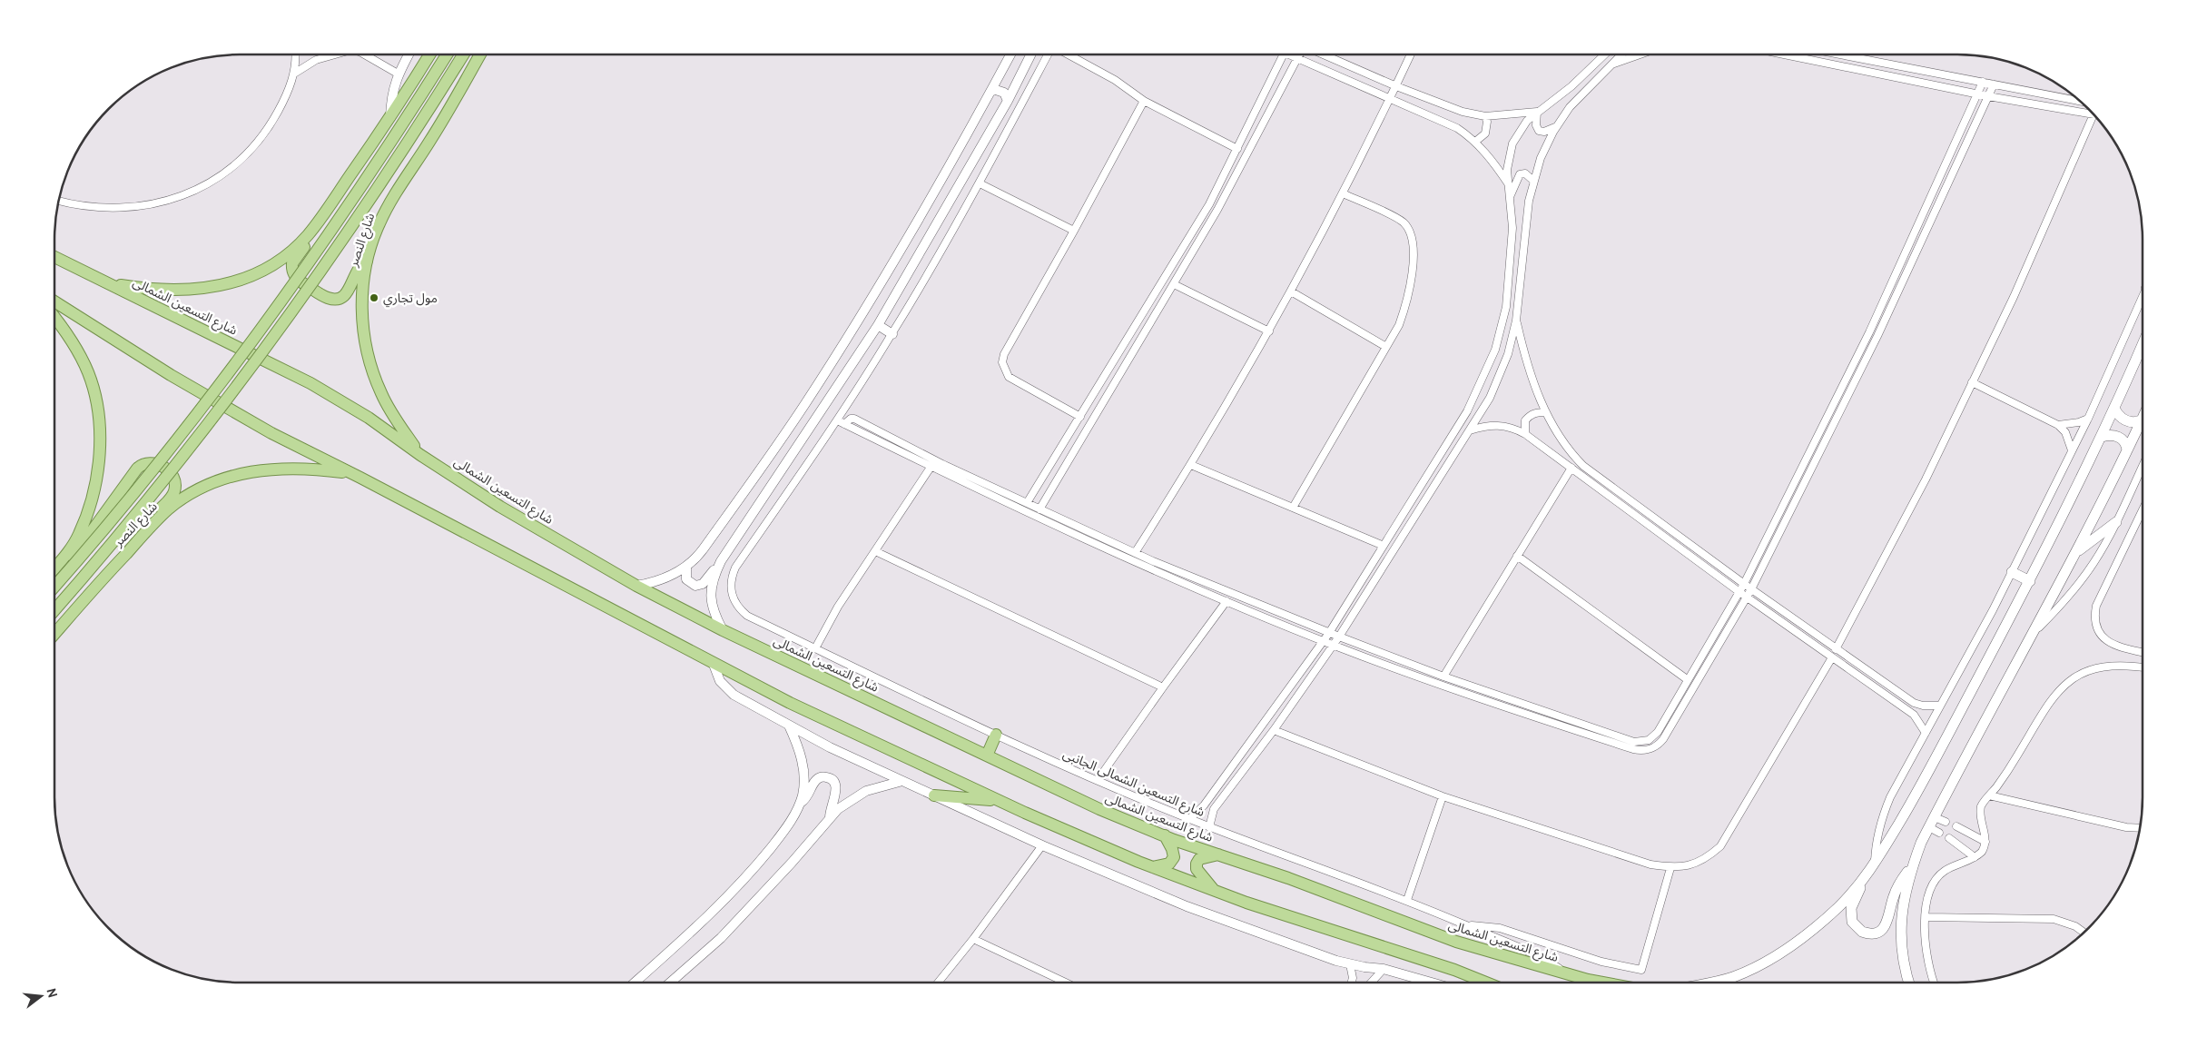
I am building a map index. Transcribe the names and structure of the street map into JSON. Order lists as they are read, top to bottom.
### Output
{
  "streets": {
    "main road": ["شارع النصر", "شارع التسعين الشمالى"],
    "street": ["شارع التسعين الشمالى الجانبى"]
  },
  "crossings": [
    ["شارع النصر", "شارع التسعين الشمالى"],
    ["شارع التسعين الشمالى", "شارع التسعين الشمالى الجانبى"]
  ],
  "places": ["مول تجاري"],
  "north": "right"
}
